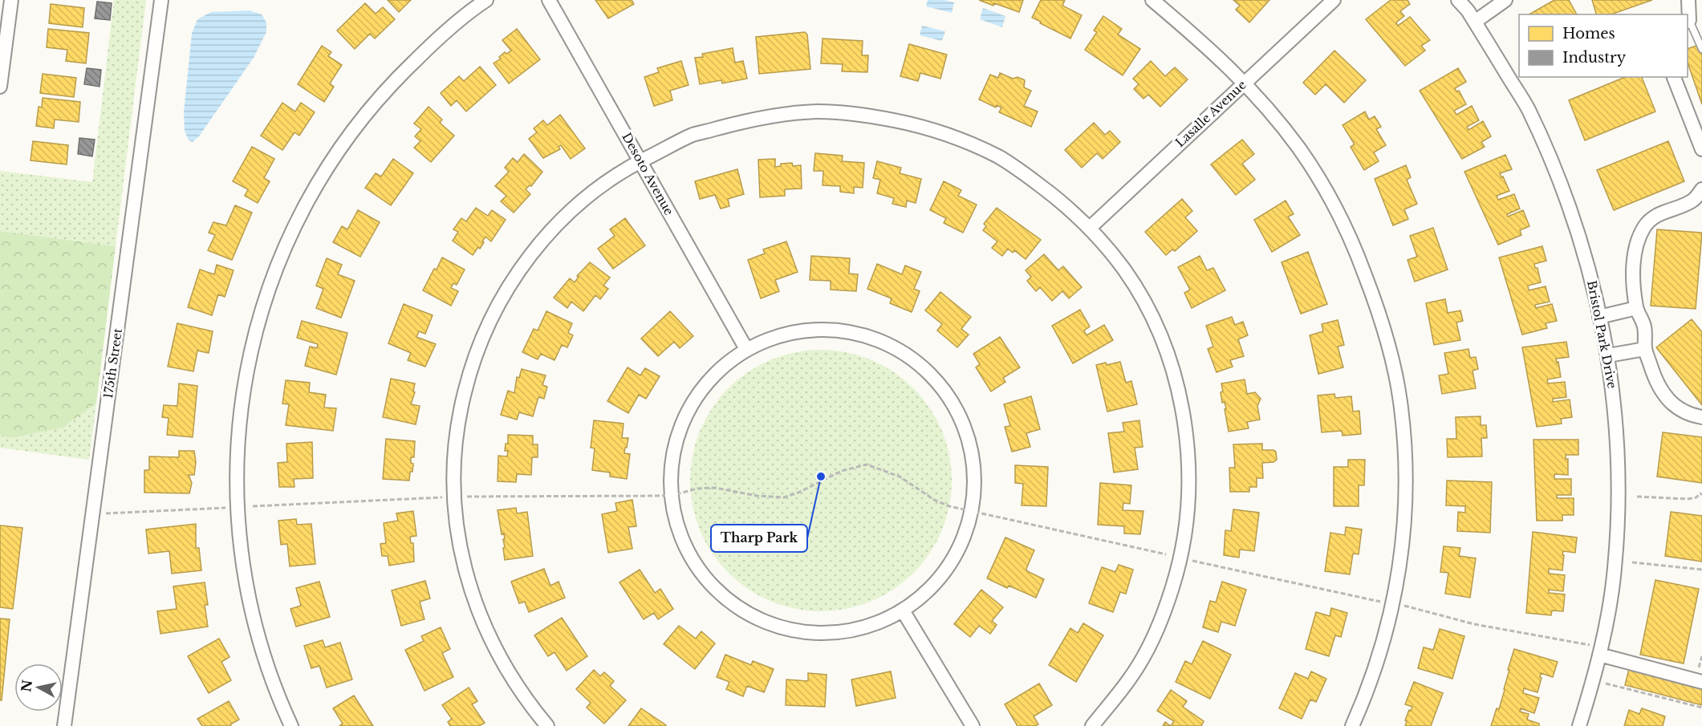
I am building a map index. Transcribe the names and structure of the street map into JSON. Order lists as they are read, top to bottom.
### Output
{
  "streets": {
    "street": [
      "Lasalle Avenue",
      "Desoto Avenue",
      "Bristol Park Drive",
      "175th Street"
    ]
  },
  "places": ["Tharp Park"],
  "legend": ["Homes", "Industry"],
  "north": "left"
}
